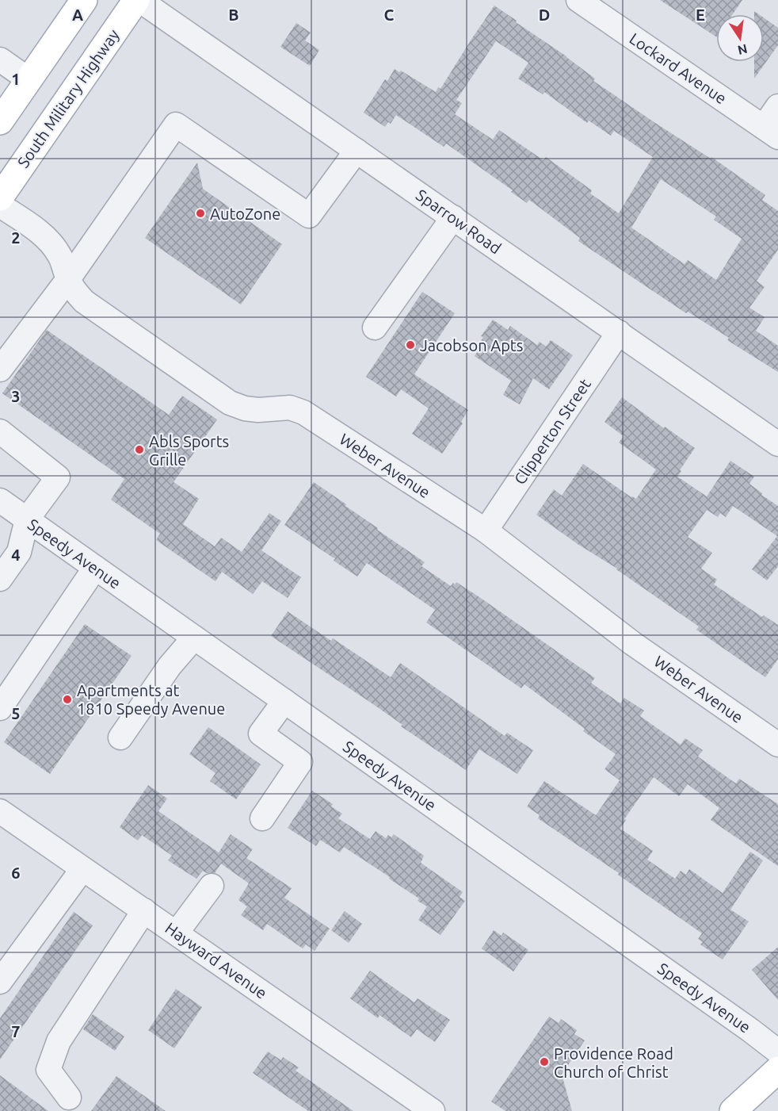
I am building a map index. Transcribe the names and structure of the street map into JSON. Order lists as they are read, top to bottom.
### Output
{
  "streets": {
    "main road": ["South Military Highway"],
    "street": [
      "Lockard Avenue",
      "Sparrow Road",
      "Clipperton Street",
      "Weber Avenue",
      "Speedy Avenue",
      "Hayward Avenue"
    ]
  },
  "crossings": [
    ["Sparrow Road", "Clipperton Street"],
    ["Clipperton Street", "Weber Avenue"]
  ],
  "places": [
    "AutoZone",
    "Jacobson Apts",
    "Abls Sports Grille",
    "Apartments at 1810 Speedy Avenue",
    "Providence Road Church of Christ"
  ],
  "north": "bottom",
  "grid": {
    "columns": [
      "A",
      "B",
      "C",
      "D",
      "E"
    ],
    "rows": [
      "1",
      "2",
      "3",
      "4",
      "5",
      "6",
      "7"
    ]
  }
}
